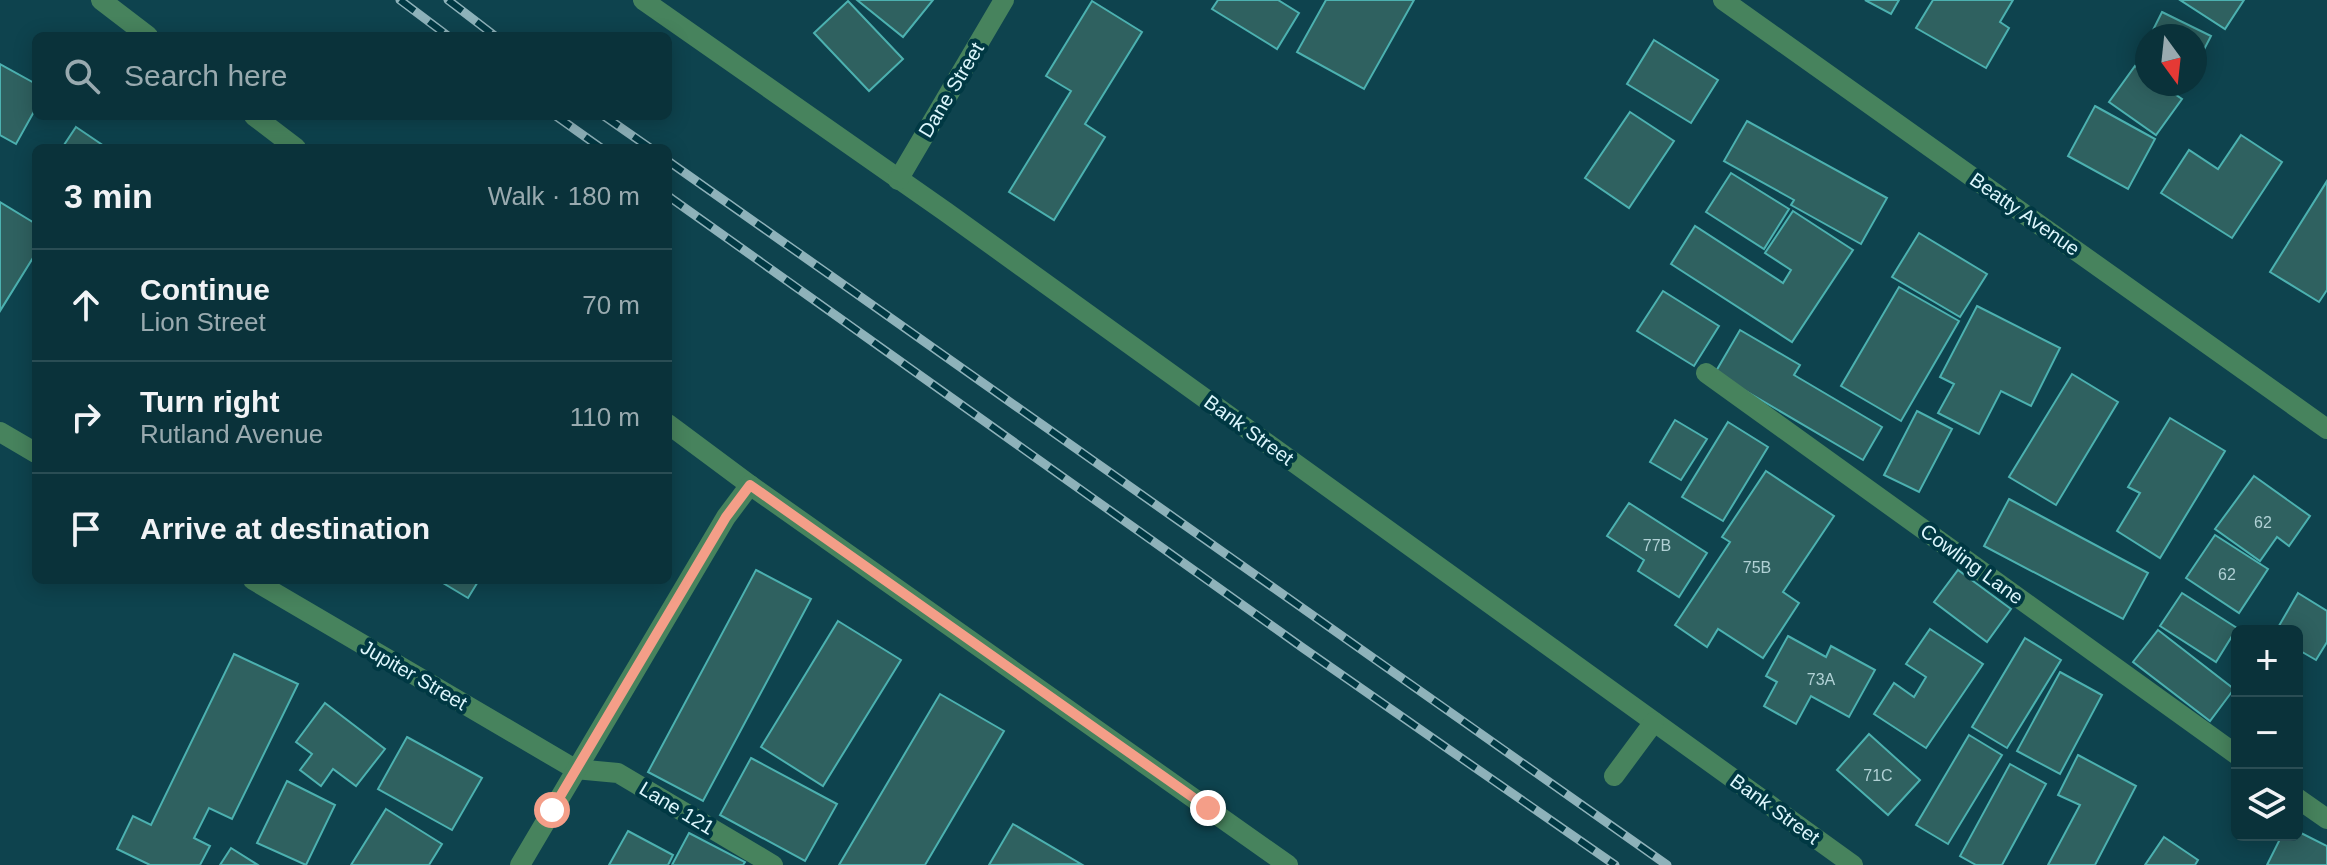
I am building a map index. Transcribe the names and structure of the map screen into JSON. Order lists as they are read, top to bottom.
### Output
{
  "streets": {
    "street": [
      "Dane Street",
      "Beatty Avenue",
      "Bank Street",
      "Cowling Lane",
      "Jupiter Street",
      "Lane 121"
    ]
  },
  "crossings": [
    ["Dane Street", "Bank Street"],
    ["Jupiter Street", "Lane 121"]
  ],
  "house_numbers": [
    "62",
    "77B",
    "75B",
    "62",
    "73A",
    "71C"
  ],
  "north": "bottom",
  "page": {
    "search": "Search here",
    "heading": ["3 min", "Walk · 180 m"],
    "list": [
      ["Continue", "Lion Street", "70 m"],
      ["Turn right", "Rutland Avenue", "110 m"],
      "Arrive at destination"
    ],
    "map_buttons": ["+", "−"]
  }
}
